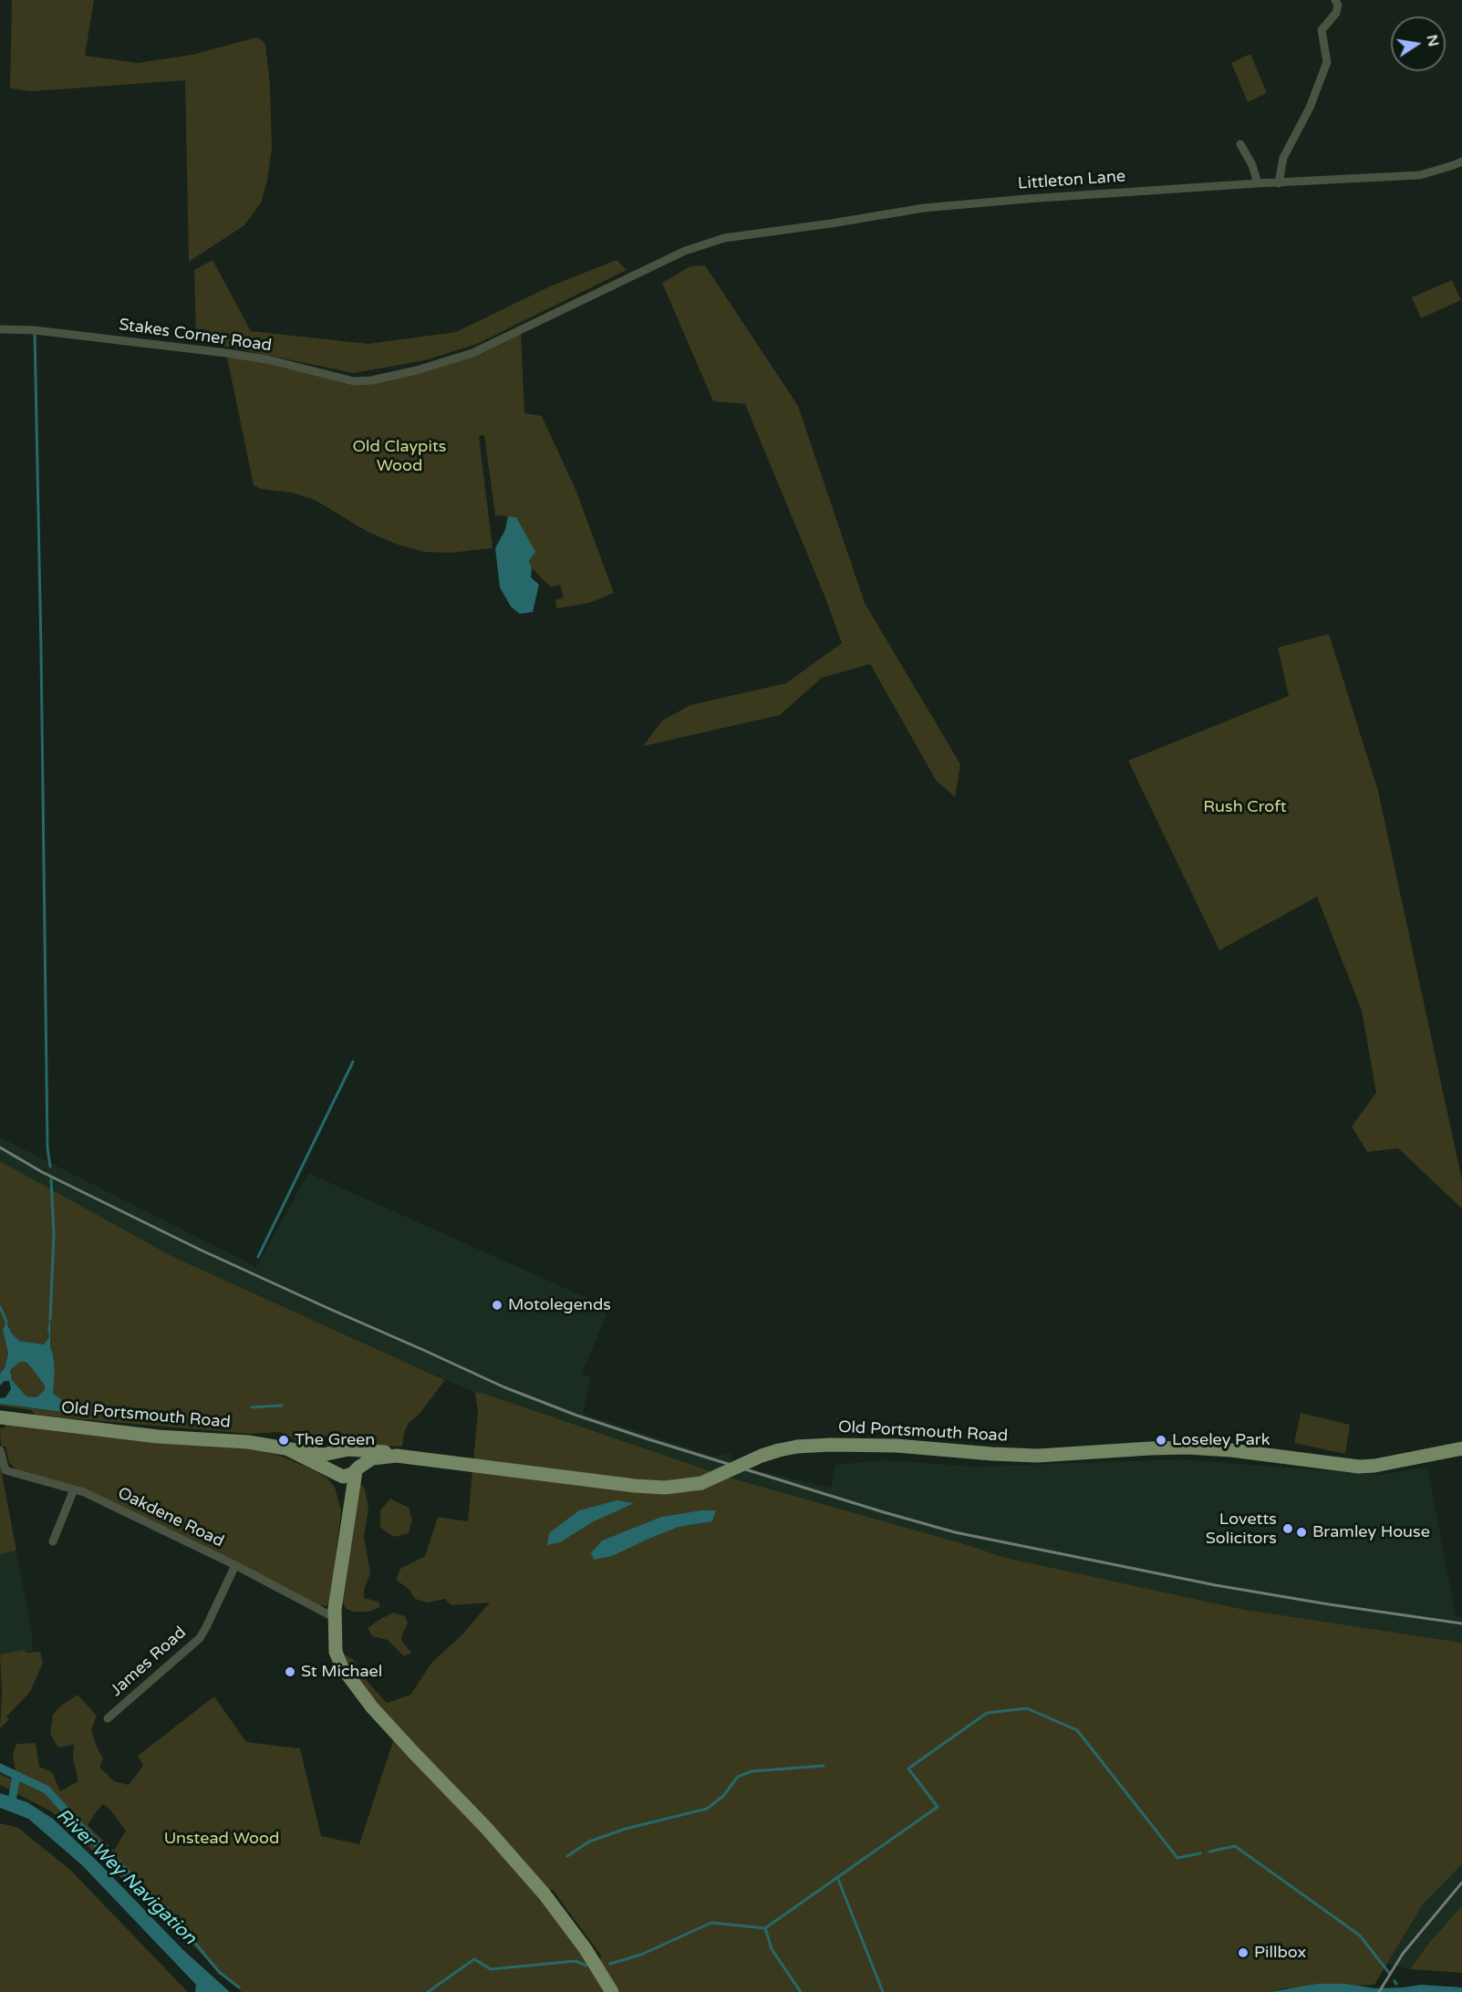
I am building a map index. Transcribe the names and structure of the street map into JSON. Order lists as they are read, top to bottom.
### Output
{
  "streets": {
    "main road": ["Old Portsmouth Road"],
    "street": [
      "Littleton Lane",
      "Stakes Corner Road",
      "Oakdene Road",
      "James Road"
    ]
  },
  "crossings": [
    ["Littleton Lane", "Stakes Corner Road"],
    ["Oakdene Road", "James Road"]
  ],
  "water": ["River Wey Navigation"],
  "parks": ["Old Claypits Wood", "Rush Croft", "Unstead Wood"],
  "places": [
    "Motolegends",
    "The Green",
    "Loseley Park",
    "Lovetts Solicitors",
    "Bramley House",
    "St Michael",
    "Pillbox"
  ],
  "north": "right"
}
